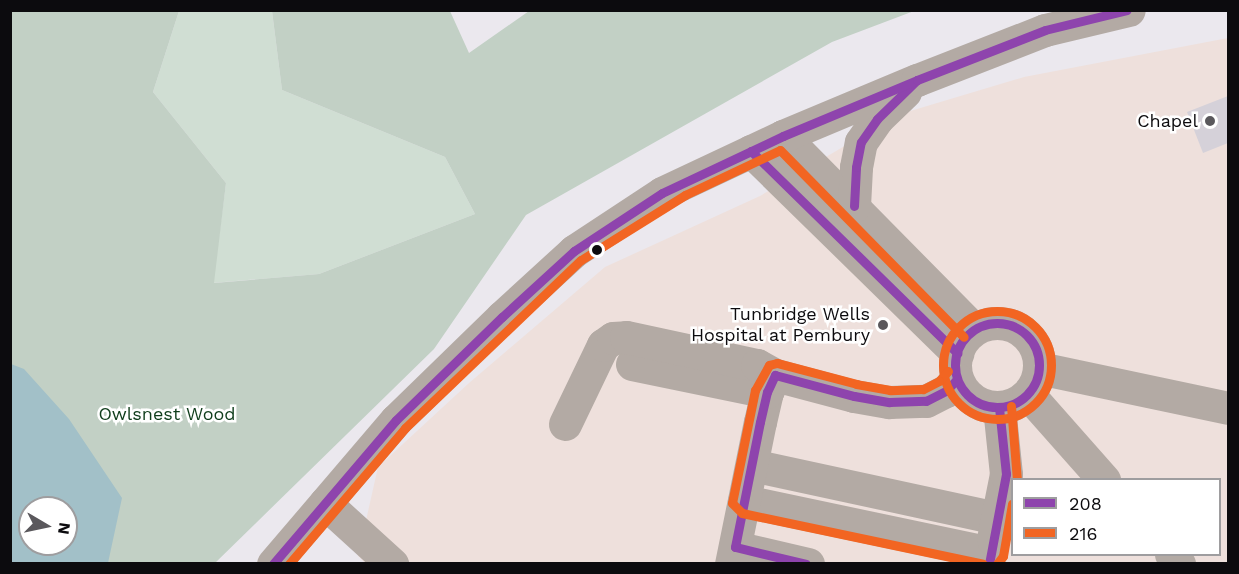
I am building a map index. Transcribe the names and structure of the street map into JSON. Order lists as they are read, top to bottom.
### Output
{
  "parks": ["Owlsnest Wood"],
  "places": ["Chapel", "Tunbridge Wells Hospital at Pembury"],
  "lines": ["transit line 208", "transit line 216"],
  "legend": ["208", "216"],
  "north": "right"
}
